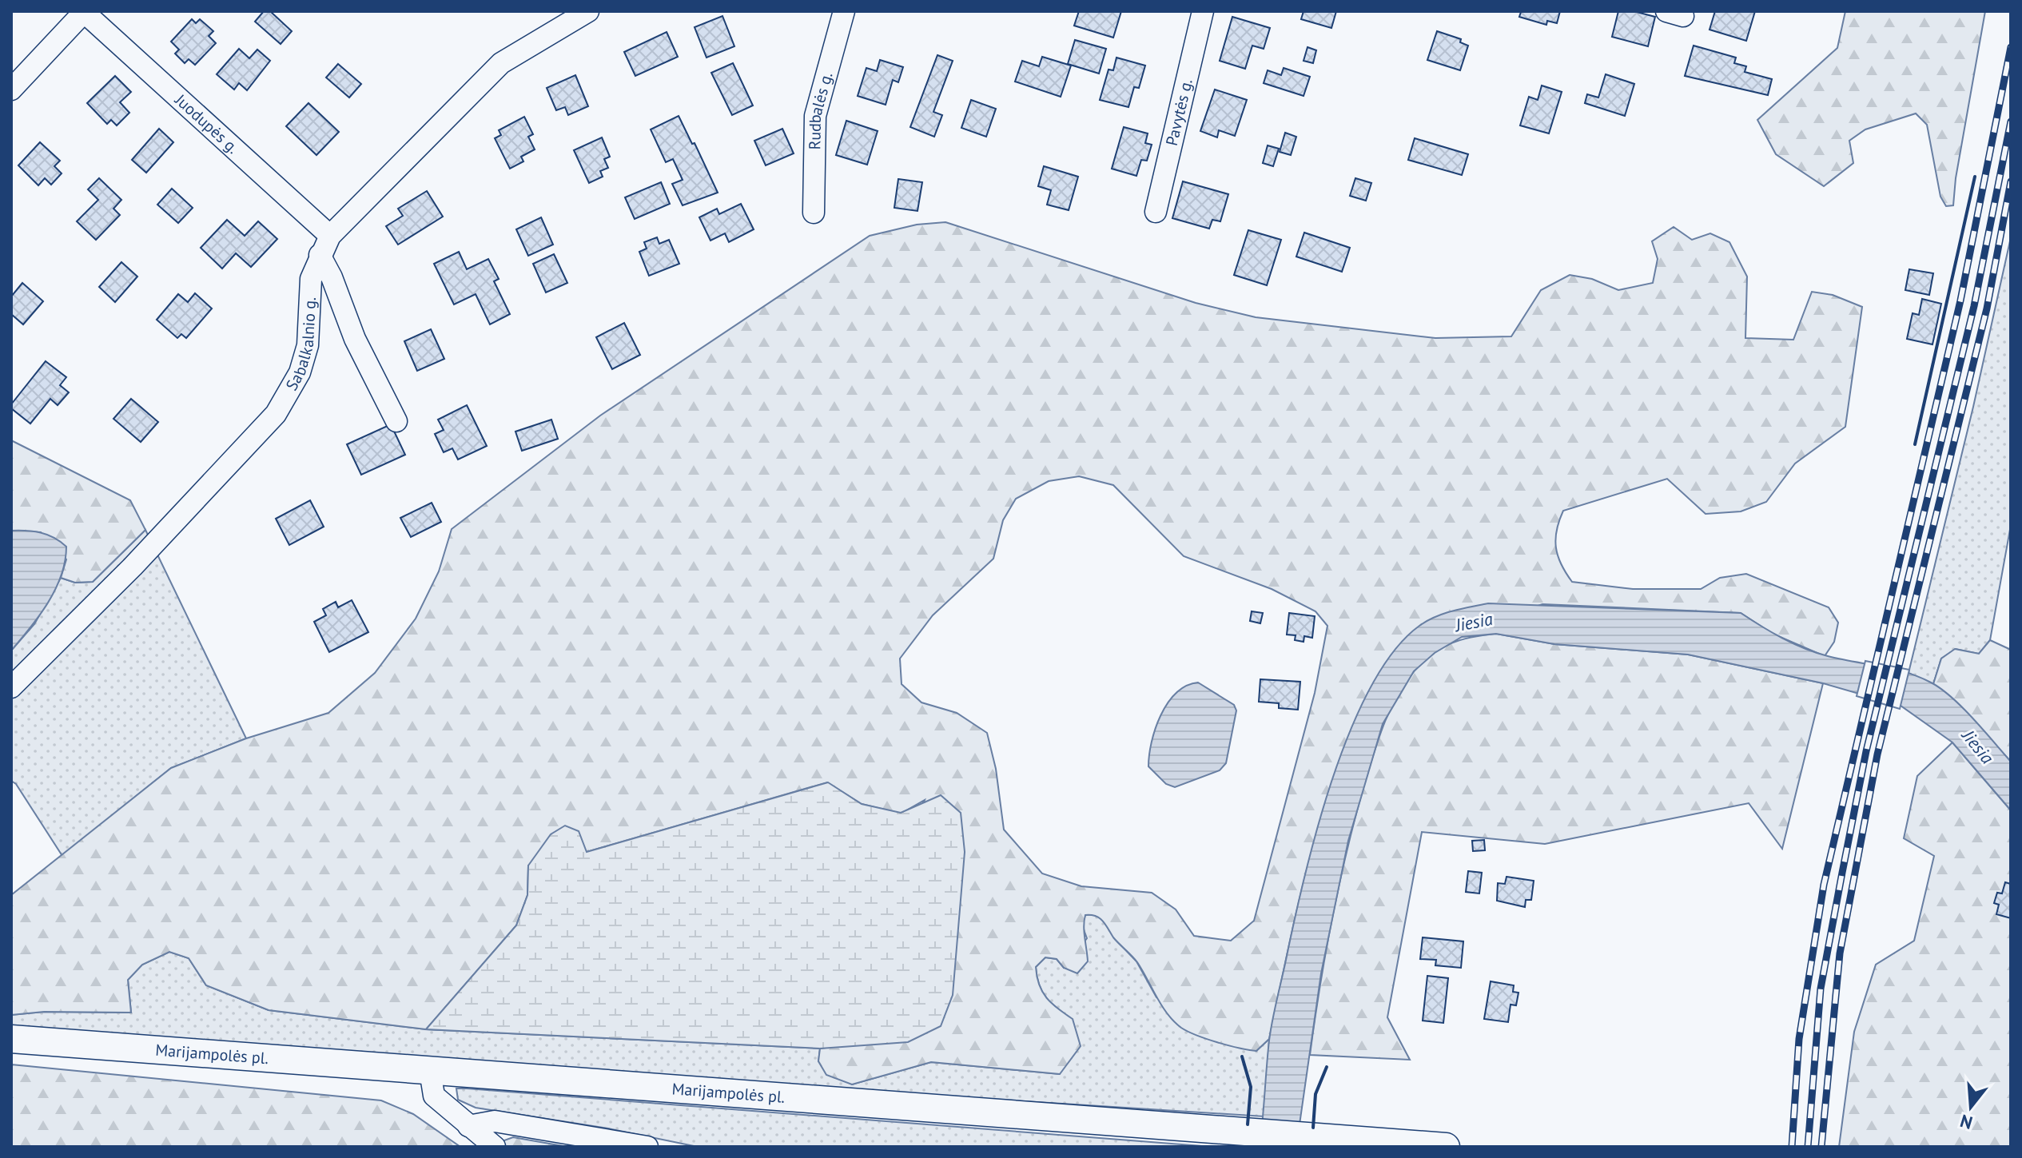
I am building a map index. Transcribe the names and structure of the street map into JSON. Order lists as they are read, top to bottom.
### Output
{
  "streets": {
    "main road": ["Marijampolės pl."],
    "street": [
      "Rudbalės g.",
      "Pavytės g.",
      "Juodupės g.",
      "Sabalkalnio g."
    ]
  },
  "crossings": [
    ["Juodupės g.", "Sabalkalnio g."]
  ],
  "water": ["Jiesia"],
  "north": "bottom"
}
